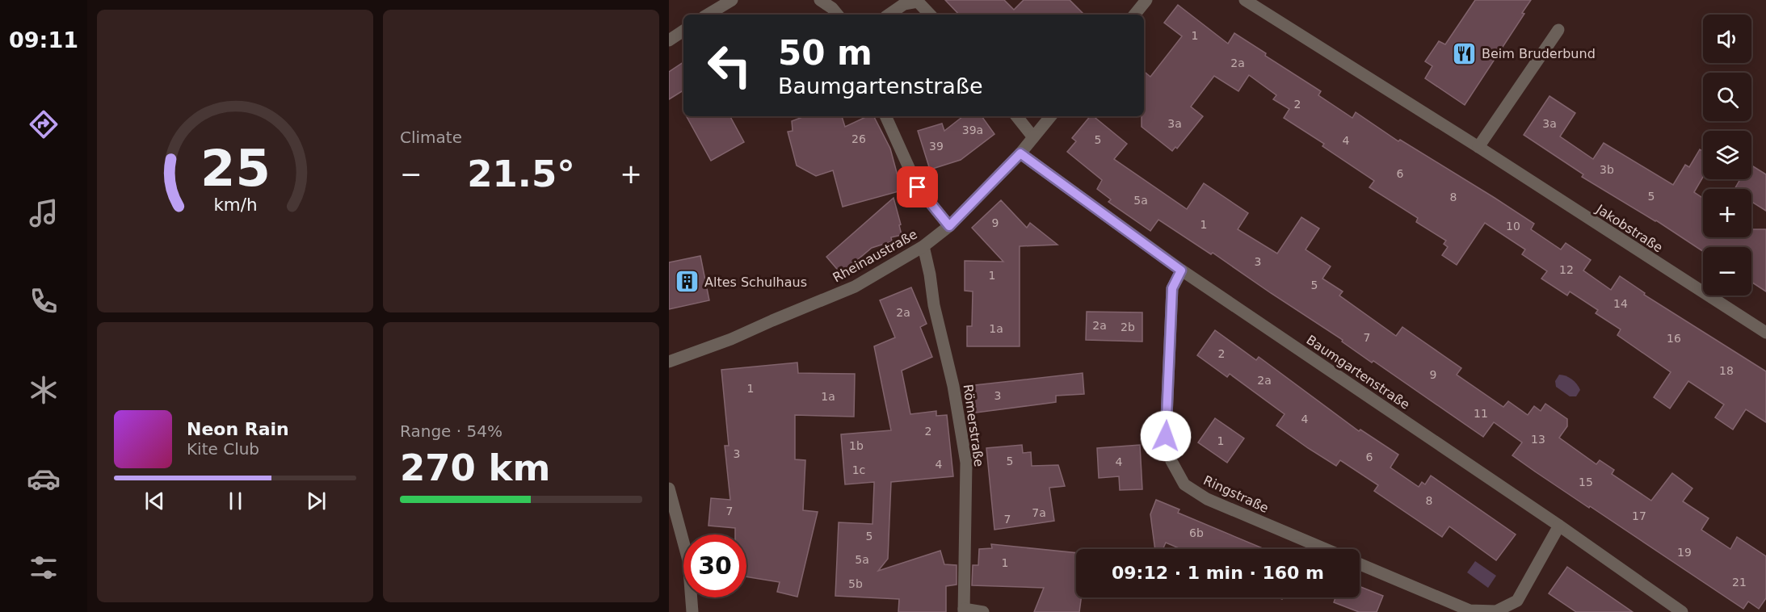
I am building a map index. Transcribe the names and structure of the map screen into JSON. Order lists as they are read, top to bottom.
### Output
{
  "streets": {
    "street": [
      "Jakobstraße",
      "Rheinaustraße",
      "Baumgartenstraße",
      "Römerstraße",
      "Ringstraße"
    ]
  },
  "crossings": [
    ["Rheinaustraße", "Baumgartenstraße"],
    ["Rheinaustraße", "Römerstraße"],
    ["Baumgartenstraße", "Ringstraße"]
  ],
  "places": {
    "restaurant": ["Beim Bruderbund"],
    "building": ["Altes Schulhaus"]
  },
  "house_numbers": [
    "1",
    "2a",
    "2",
    "3a",
    "3a",
    "39a",
    "26",
    "5",
    "4",
    "39",
    "3b",
    "6",
    "5",
    "8",
    "5a",
    "9",
    "1",
    "10",
    "3",
    "12",
    "1",
    "5",
    "14",
    "2a",
    "2a",
    "2b",
    "1a",
    "7",
    "16",
    "2",
    "18",
    "9",
    "2a",
    "1",
    "3",
    "1a",
    "11",
    "4",
    "2",
    "13",
    "1",
    "1b",
    "3",
    "6",
    "5",
    "4",
    "4",
    "1c",
    "15",
    "8",
    "7",
    "7a",
    "17",
    "7",
    "6b",
    "5",
    "19",
    "5a",
    "1",
    "21",
    "5b"
  ],
  "page": {
    "tabs": "09:11",
    "tile": [
      "Climate",
      ["Range · 54%", "270 km"]
    ],
    "map_buttons": ["+", "−"],
    "turn": ["50 m", "Baumgartenstraße"],
    "heat": ["−", "21.5°", "+"],
    "song": ["Neon Rain", "Kite Club"],
    "limit": "30",
    "trip": "09:12 · 1 min · 160 m",
    "gauge": ["25", "km/h"]
  }
}
